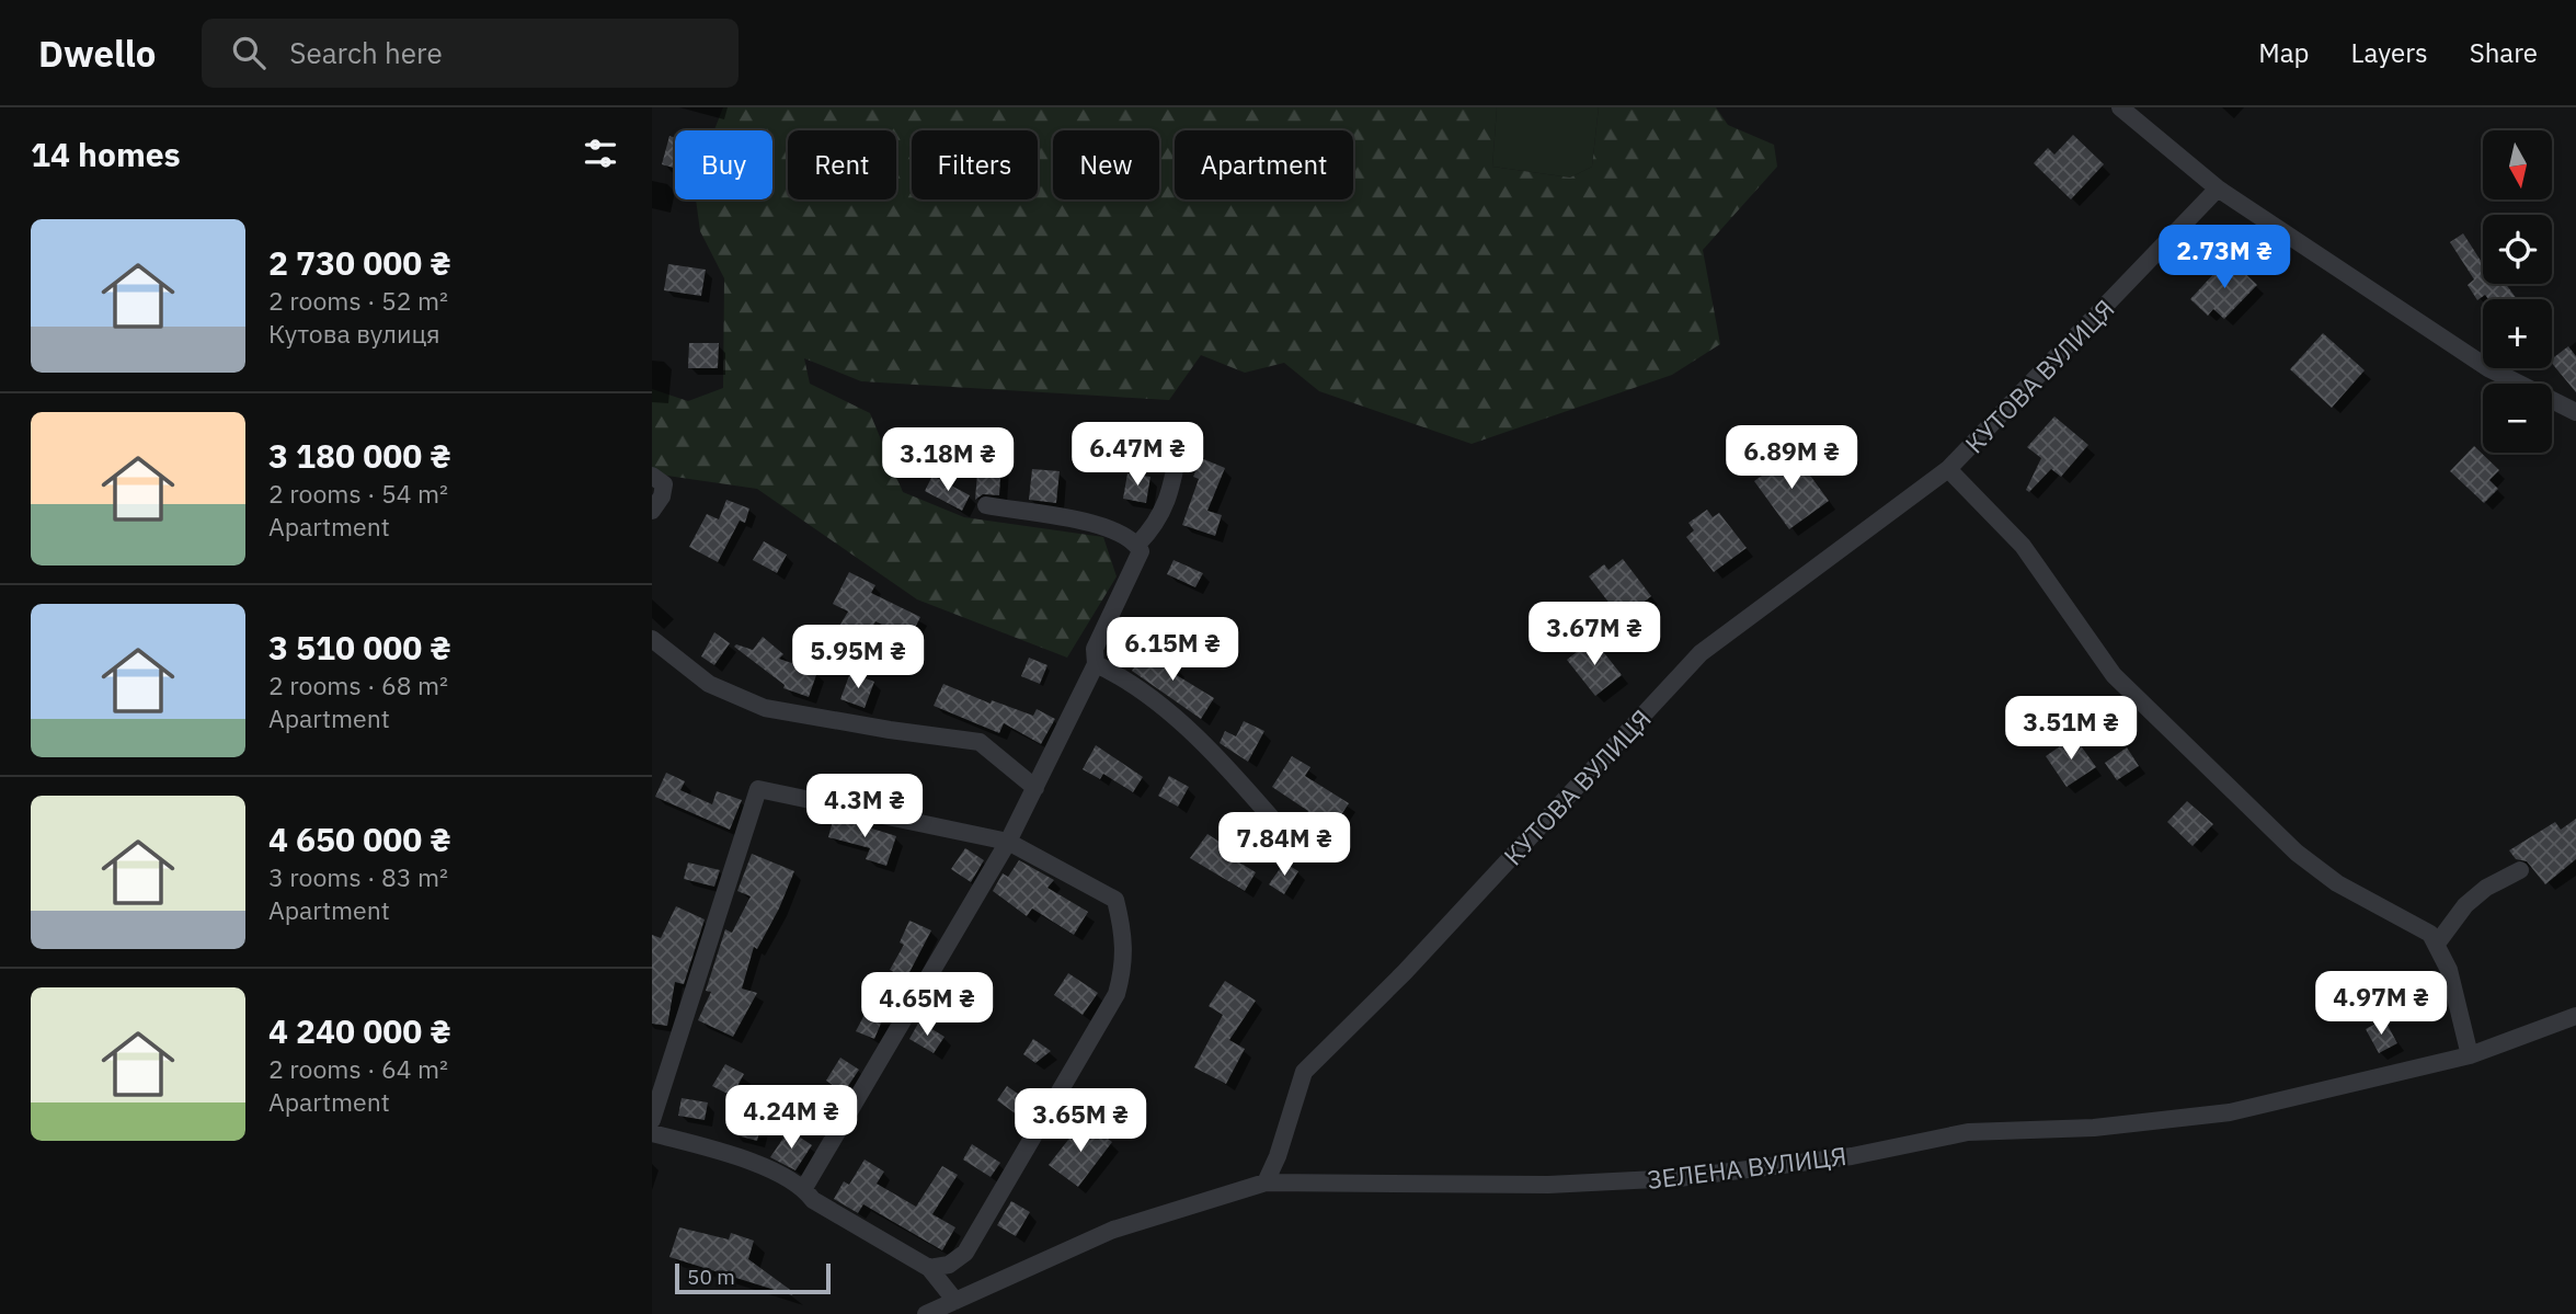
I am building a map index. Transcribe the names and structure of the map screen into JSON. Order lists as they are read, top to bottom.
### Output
{
  "streets": {
    "street": ["КУТОВА ВУЛИЦЯ", "ЗЕЛЕНА ВУЛИЦЯ"]
  },
  "crossings": [
    ["КУТОВА ВУЛИЦЯ", "ЗЕЛЕНА ВУЛИЦЯ"]
  ],
  "scale_bar": "50 m",
  "north": "bottom",
  "page": {
    "header": "Dwello",
    "search": "Search here",
    "nav": ["Map", "Layers", "Share"],
    "heading": "14 homes",
    "map_buttons": ["+", "−"],
    "chip": [
      "Buy",
      "Rent",
      "Filters",
      "New",
      "Apartment"
    ],
    "list": [
      {
        "name": "2 730 000 ₴",
        "note": "2 rooms · 52 m² · Кутова вулиця"
      },
      {
        "name": "3 180 000 ₴",
        "note": "2 rooms · 54 m² · Apartment"
      },
      {
        "name": "3 510 000 ₴",
        "note": "2 rooms · 68 m² · Apartment"
      },
      {
        "name": "4 650 000 ₴",
        "note": "3 rooms · 83 m² · Apartment"
      },
      {
        "name": "4 240 000 ₴",
        "note": "2 rooms · 64 m² · Apartment"
      }
    ],
    "price": [
      "2.73M ₴",
      "6.47M ₴",
      "6.89M ₴",
      "3.18M ₴",
      "3.67M ₴",
      "6.15M ₴",
      "5.95M ₴",
      "3.51M ₴",
      "4.3M ₴",
      "7.84M ₴",
      "4.97M ₴",
      "4.65M ₴",
      "4.24M ₴",
      "3.65M ₴"
    ],
    "scale": "50 m"
  }
}
